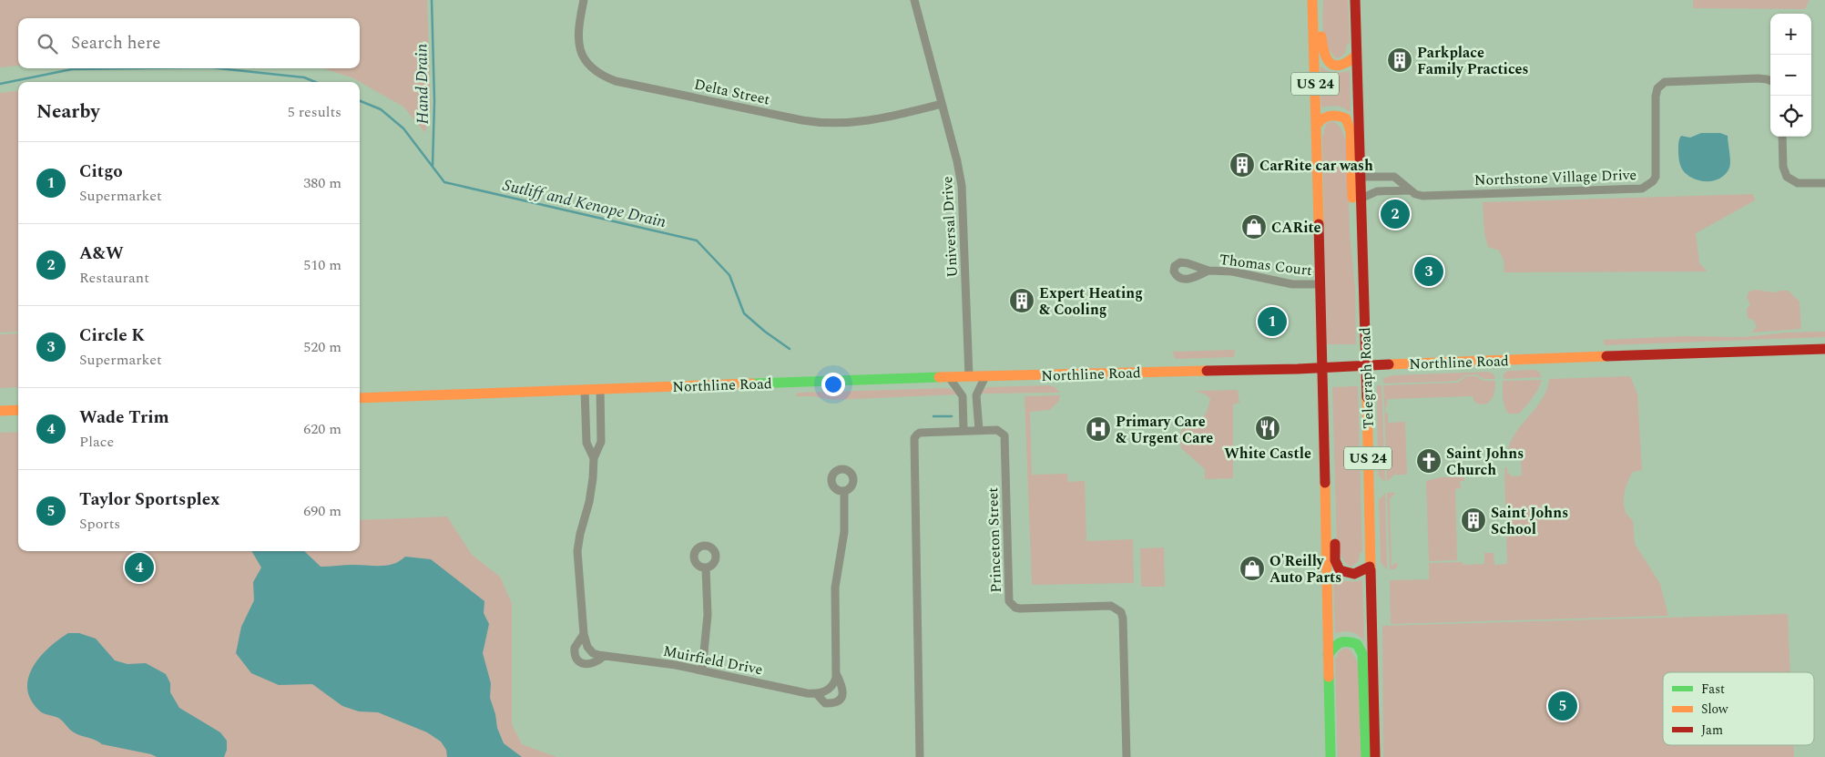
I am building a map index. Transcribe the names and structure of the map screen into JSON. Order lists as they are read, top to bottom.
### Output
{
  "streets": {
    "main road": ["US 24", "Northline Road", "Telegraph Road"],
    "street": [
      "Delta Street",
      "Northstone Village Drive",
      "Universal Drive",
      "Thomas Court",
      "Princeton Street",
      "Muirfield Drive"
    ]
  },
  "crossings": [
    ["US 24", "Thomas Court"],
    ["US 24", "Northline Road"],
    ["Delta Street", "Universal Drive"],
    ["Northstone Village Drive", "Telegraph Road"],
    ["Universal Drive", "Northline Road"],
    ["Northline Road", "Telegraph Road"]
  ],
  "water": ["Hand Drain", "Sutliff and Kenope Drain"],
  "places": {
    "building": [
      "Parkplace Family Practices",
      "CarRite car wash",
      "Expert Heating & Cooling",
      "Saint Johns School"
    ],
    "shop": ["CARite", "O'Reilly Auto Parts"],
    "restaurant": ["White Castle"],
    "hospital": ["Primary Care & Urgent Care"],
    "church": ["Saint Johns Church"]
  },
  "legend": ["Fast", "Slow", "Jam"],
  "page": {
    "map_buttons": ["+", "−"],
    "search": "Search here",
    "heading": ["Nearby", "5 results"],
    "list": [
      {
        "mark": "1",
        "name": "Citgo",
        "note": "Supermarket",
        "value": "380 m"
      },
      {
        "mark": "2",
        "name": "A&W",
        "note": "Restaurant",
        "value": "510 m"
      },
      {
        "mark": "3",
        "name": "Circle K",
        "note": "Supermarket",
        "value": "520 m"
      },
      {
        "mark": "4",
        "name": "Wade Trim",
        "note": "Place",
        "value": "620 m"
      },
      {
        "mark": "5",
        "name": "Taylor Sportsplex",
        "note": "Sports",
        "value": "690 m"
      }
    ],
    "pins": [
      "2",
      "3",
      "1",
      "4",
      "5"
    ]
  }
}
